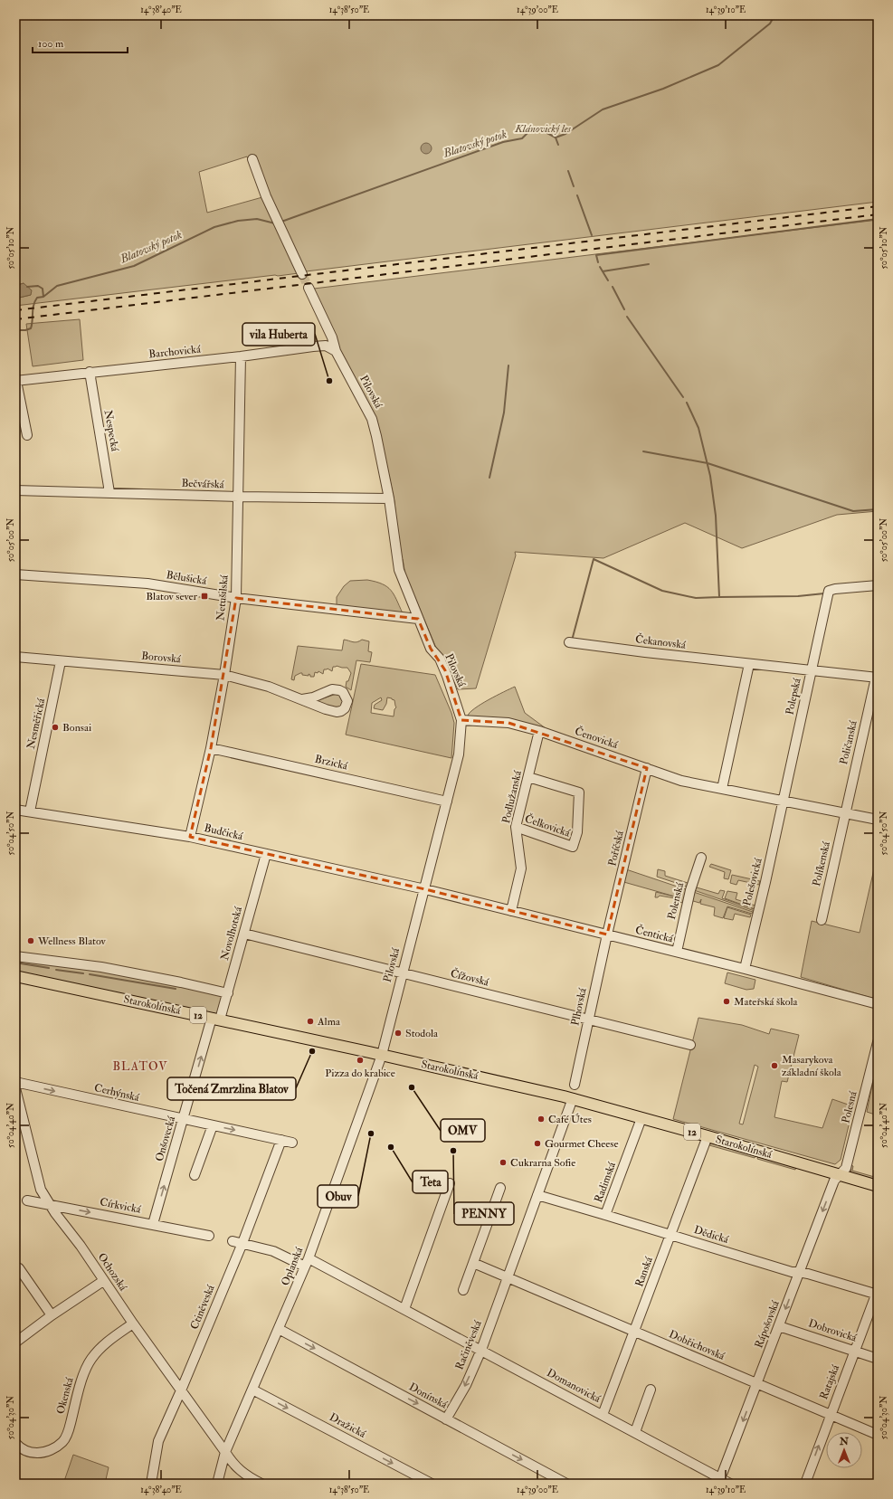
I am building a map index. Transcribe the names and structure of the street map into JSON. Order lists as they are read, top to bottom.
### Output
{
  "streets": {
    "main road": ["Starokolínská", "12"],
    "street": [
      "Barchovická",
      "Pilovská",
      "Nespecká",
      "Bečvářská",
      "Bělušická",
      "Netušilská",
      "Čekanovská",
      "Borovská",
      "Polepská",
      "Nesměřická",
      "Čenovická",
      "Poličanská",
      "Brzická",
      "Podlužanská",
      "Čelkovická",
      "Budčická",
      "Poříčská",
      "Políkenská",
      "Polešovická",
      "Polenská",
      "Novolhotská",
      "Čentická",
      "Čížovská",
      "Plhovská",
      "Cerhýnská",
      "Polesná",
      "Onšovecká",
      "Radimská",
      "Církvická",
      "Dědická",
      "Oplanská",
      "Ochozská",
      "Ranská",
      "Ctiněveská",
      "Rápošovská",
      "Dobrovická",
      "Račiněveská",
      "Dobřichovská",
      "Ratajská",
      "Domanovická",
      "Okenská",
      "Donínská",
      "Dražická"
    ]
  },
  "crossings": [
    ["Barchovická", "Pilovská"],
    ["Barchovická", "Nespecká"],
    ["Barchovická", "Netušilská"],
    ["Pilovská", "Bečvářská"],
    ["Pilovská", "Bělušická"],
    ["Pilovská", "Čenovická"],
    ["Pilovská", "Brzická"],
    ["Pilovská", "Budčická"],
    ["Pilovská", "Čentická"],
    ["Pilovská", "Čížovská"],
    ["Pilovská", "Starokolínská"],
    ["Pilovská", "Oplanská"],
    ["Nespecká", "Bečvářská"],
    ["Bečvářská", "Netušilská"],
    ["Bělušická", "Netušilská"],
    ["Netušilská", "Borovská"],
    ["Netušilská", "Brzická"],
    ["Netušilská", "Budčická"],
    ["Čekanovská", "Polepská"],
    ["Čekanovská", "Poličanská"],
    ["Borovská", "Nesměřická"],
    ["Polepská", "Čenovická"],
    ["Polepská", "Polešovická"],
    ["Nesměřická", "Budčická"],
    ["Čenovická", "Poličanská"],
    ["Čenovická", "Podlužanská"],
    ["Čenovická", "Poříčská"],
    ["Čenovická", "Políkenská"],
    ["Čenovická", "Polešovická"],
    ["Poličanská", "Políkenská"],
    ["Podlužanská", "Čelkovická"],
    ["Podlužanská", "Čentická"],
    ["Budčická", "Novolhotská"],
    ["Budčická", "Čentická"],
    ["Poříčská", "Čentická"],
    ["Poříčská", "Plhovská"],
    ["Polešovická", "Čentická"],
    ["Polenská", "Čentická"],
    ["Novolhotská", "Čížovská"],
    ["Novolhotská", "Starokolínská"],
    ["Novolhotská", "Onšovecká"],
    ["Čentická", "Plhovská"],
    ["Čížovská", "Plhovská"],
    ["Starokolínská", "Polesná"],
    ["Starokolínská", "Onšovecká"],
    ["Starokolínská", "Radimská"],
    ["Starokolínská", "Oplanská"],
    ["Starokolínská", "Ranská"],
    ["Starokolínská", "Rápošovská"],
    ["Starokolínská", "Račiněveská"],
    ["Cerhýnská", "Onšovecká"],
    ["Cerhýnská", "Ctiněveská"],
    ["Polesná", "Rápošovská"],
    ["Onšovecká", "Církvická"],
    ["Radimská", "Dědická"],
    ["Církvická", "Ochozská"],
    ["Dědická", "Ranská"],
    ["Dědická", "Rápošovská"],
    ["Dědická", "Račiněveská"],
    ["Dědická", "Ratajská"],
    ["Oplanská", "Ochozská"],
    ["Oplanská", "Domanovická"],
    ["Oplanská", "Donínská"],
    ["Oplanská", "Dražická"],
    ["Ochozská", "Ctiněveská"],
    ["Ochozská", "Okenská"],
    ["Ranská", "Dobřichovská"],
    ["Ranská", "Domanovická"],
    ["Rápošovská", "Dobrovická"],
    ["Rápošovská", "Dobřichovská"],
    ["Rápošovská", "Domanovická"],
    ["Dobrovická", "Ratajská"],
    ["Račiněveská", "Dobřichovská"],
    ["Račiněveská", "Domanovická"],
    ["Račiněveská", "Donínská"],
    ["Dobřichovská", "Ratajská"]
  ],
  "one_way": [
    "Cerhýnská",
    "Onšovecká",
    "Církvická",
    "Rápošovská",
    "Ratajská",
    "Donínská",
    "Dražická"
  ],
  "districts": ["BLATOV"],
  "water": ["Blatovský potok"],
  "parks": ["Klánovický les"],
  "places": {
    "other": [
      "vila Huberta",
      "Bonsai",
      "Wellness Blatov",
      "Mateřská škola",
      "Alma",
      "Stodola",
      "Točená Zmrzlina Blatov",
      "Pizza do krabice",
      "Masarykova základní škola",
      "OMV",
      "Café Útes",
      "Obuv",
      "Gourmet Cheese",
      "Teta",
      "PENNY",
      "Cukrarna Sofie"
    ],
    "transit": ["Blatov sever"]
  },
  "scale_bar": "100 m",
  "north": "top",
  "coordinates": [
    "14°38'40\"E",
    "14°38'50\"E",
    "14°39'00\"E",
    "14°39'10\"E",
    "50°05'10\"N",
    "50°05'00\"N",
    "50°04'50\"N",
    "50°04'40\"N",
    "50°04'30\"N"
  ]
}
